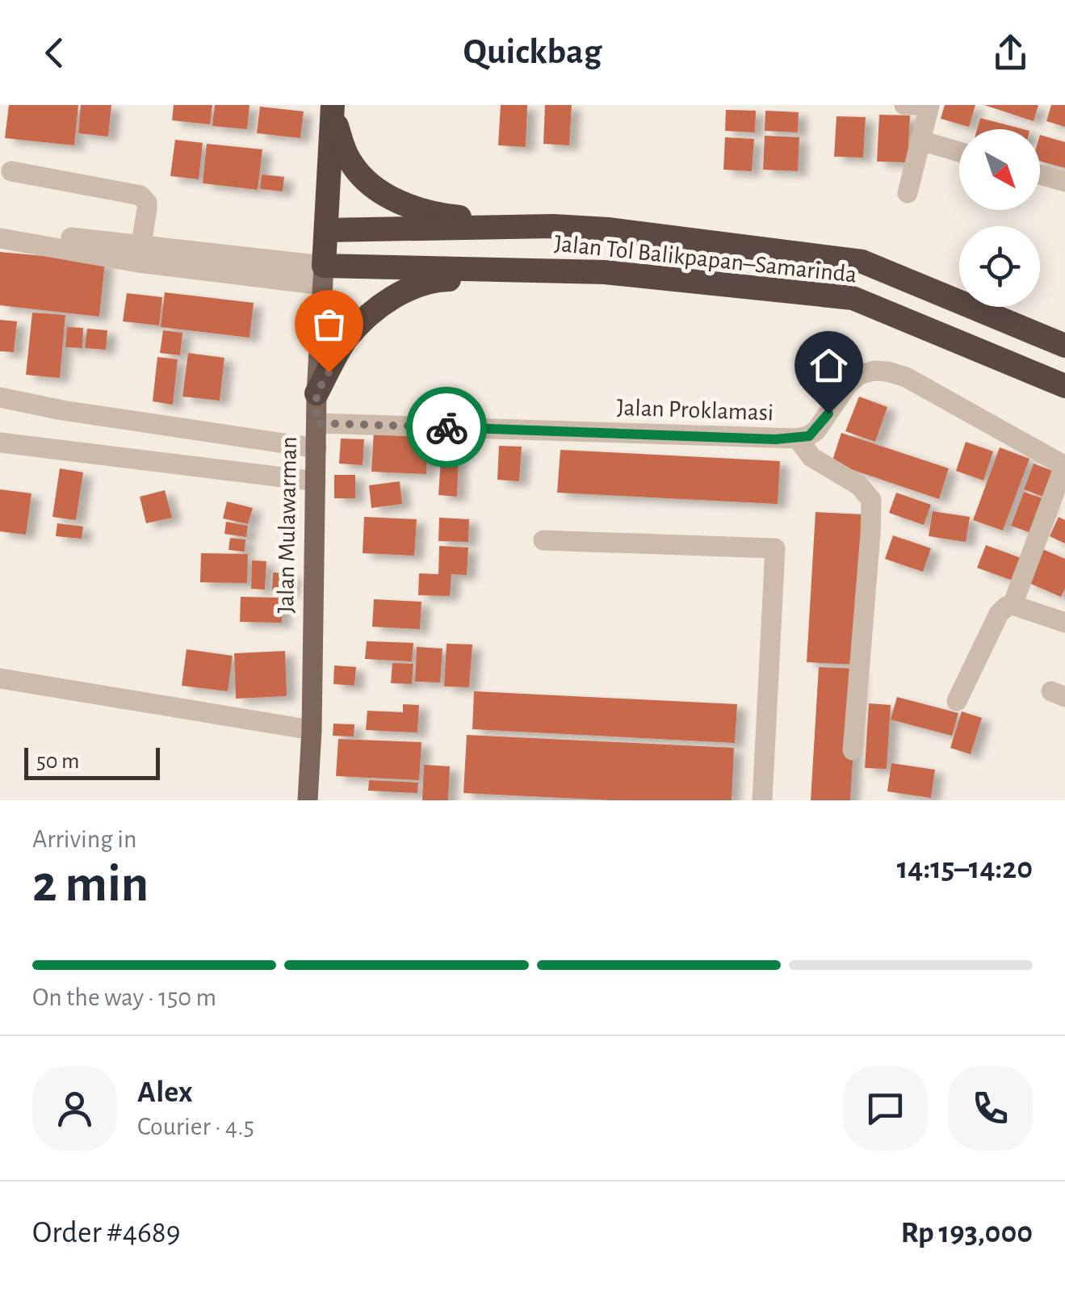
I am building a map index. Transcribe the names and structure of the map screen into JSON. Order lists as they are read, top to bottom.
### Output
{
  "streets": {
    "highway": ["Jalan Tol Balikpapan–Samarinda", "Jalan Mulawarman"],
    "street": ["Jalan Proklamasi"]
  },
  "crossings": [
    ["Jalan Tol Balikpapan–Samarinda", "Jalan Mulawarman"],
    ["Jalan Proklamasi", "Jalan Mulawarman"]
  ],
  "scale_bar": "50 m",
  "north": "bottom right",
  "page": {
    "header": "Quickbag",
    "scale": "50 m",
    "heading": ["2 min", "Arriving in", "14:15–14:20"],
    "panel": [
      "Alex",
      "Courier · 4.5",
      "Order #4689",
      "Rp 193,000"
    ],
    "bar": "On the way · 150 m"
  }
}
